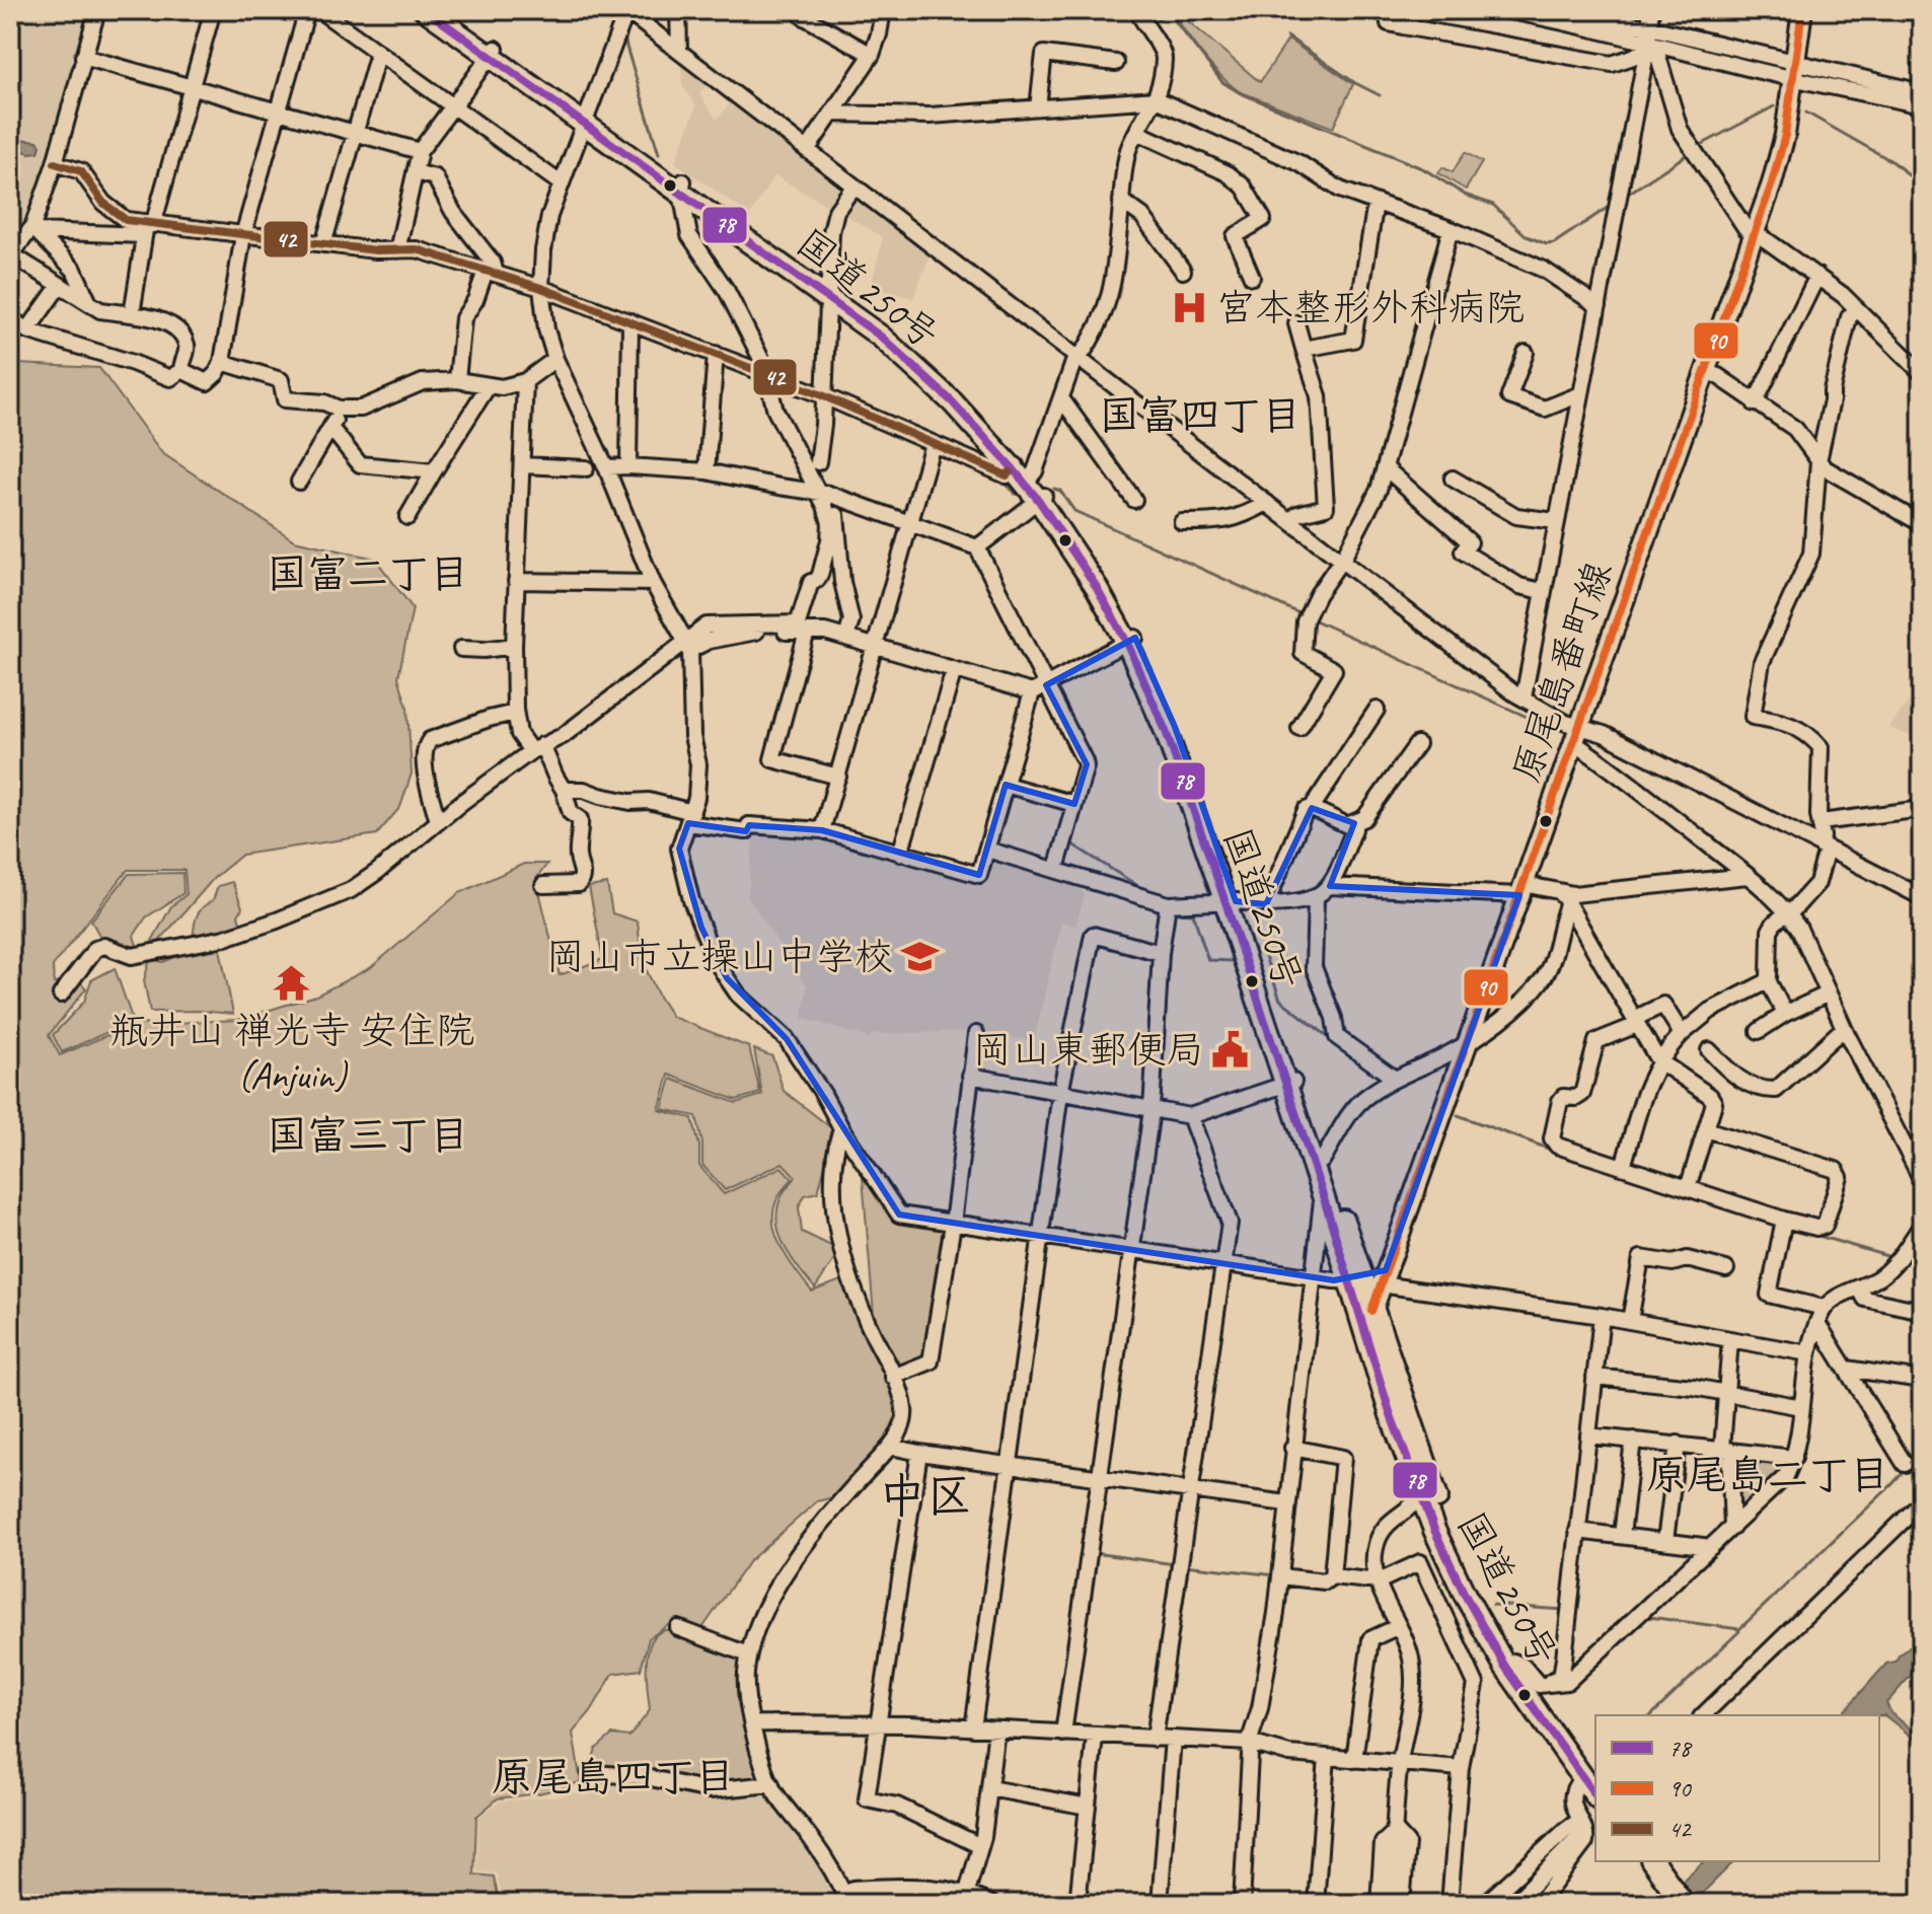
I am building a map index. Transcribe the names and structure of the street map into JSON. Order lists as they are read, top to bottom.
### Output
{
  "streets": {
    "highway": ["国道250号"],
    "main road": ["原尾島番町線"]
  },
  "crossings": [
    ["国道250号", "原尾島番町線"]
  ],
  "districts": [
    "国富四丁目",
    "国富二丁目",
    "国富三丁目",
    "原尾島二丁目",
    "中区",
    "原尾島四丁目"
  ],
  "places": {
    "hospital": ["宮本整形外科病院"],
    "school or university": ["岡山市立操山中学校"],
    "temple": ["瓶井山 禅光寺 安住院 (Anjuin)"],
    "public building": ["岡山東郵便局"]
  },
  "lines": ["transit line 78", "transit line 90", "transit line 42"],
  "legend": ["78", "90", "42"]
}
